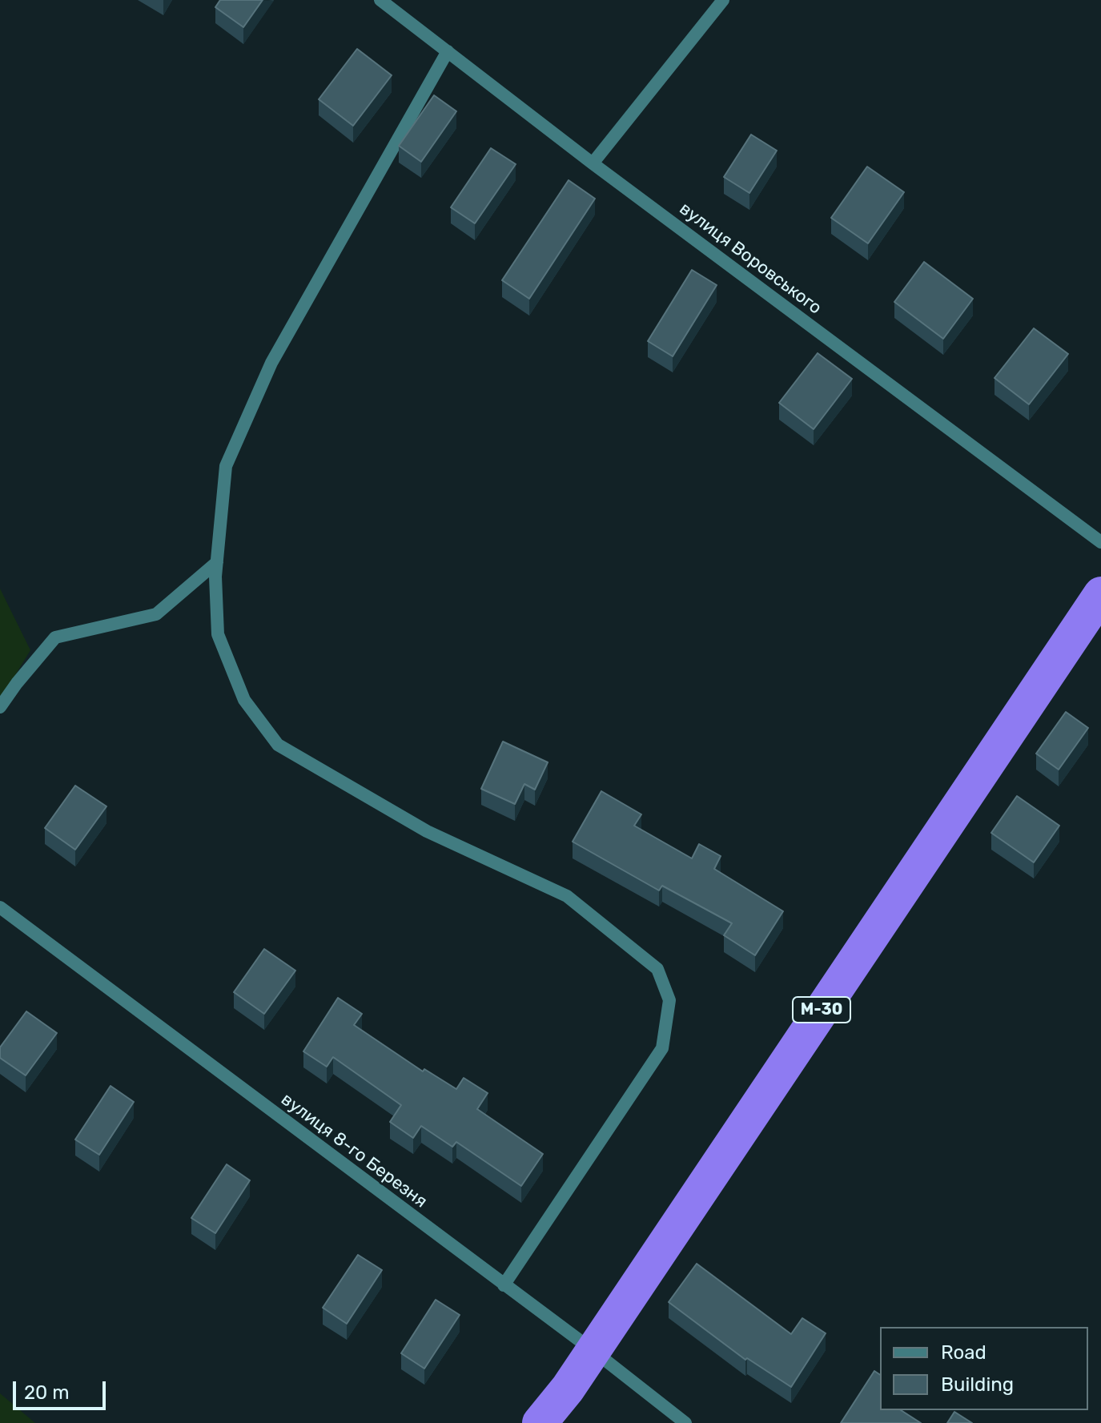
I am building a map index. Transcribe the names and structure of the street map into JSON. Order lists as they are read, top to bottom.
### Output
{
  "streets": {
    "highway": ["М-30"],
    "street": ["вулиця Воровського", "вулиця 8-го Березня"]
  },
  "crossings": [
    ["М-30", "вулиця 8-го Березня"]
  ],
  "legend": ["Road", "Building"],
  "scale_bar": "20 m"
}
